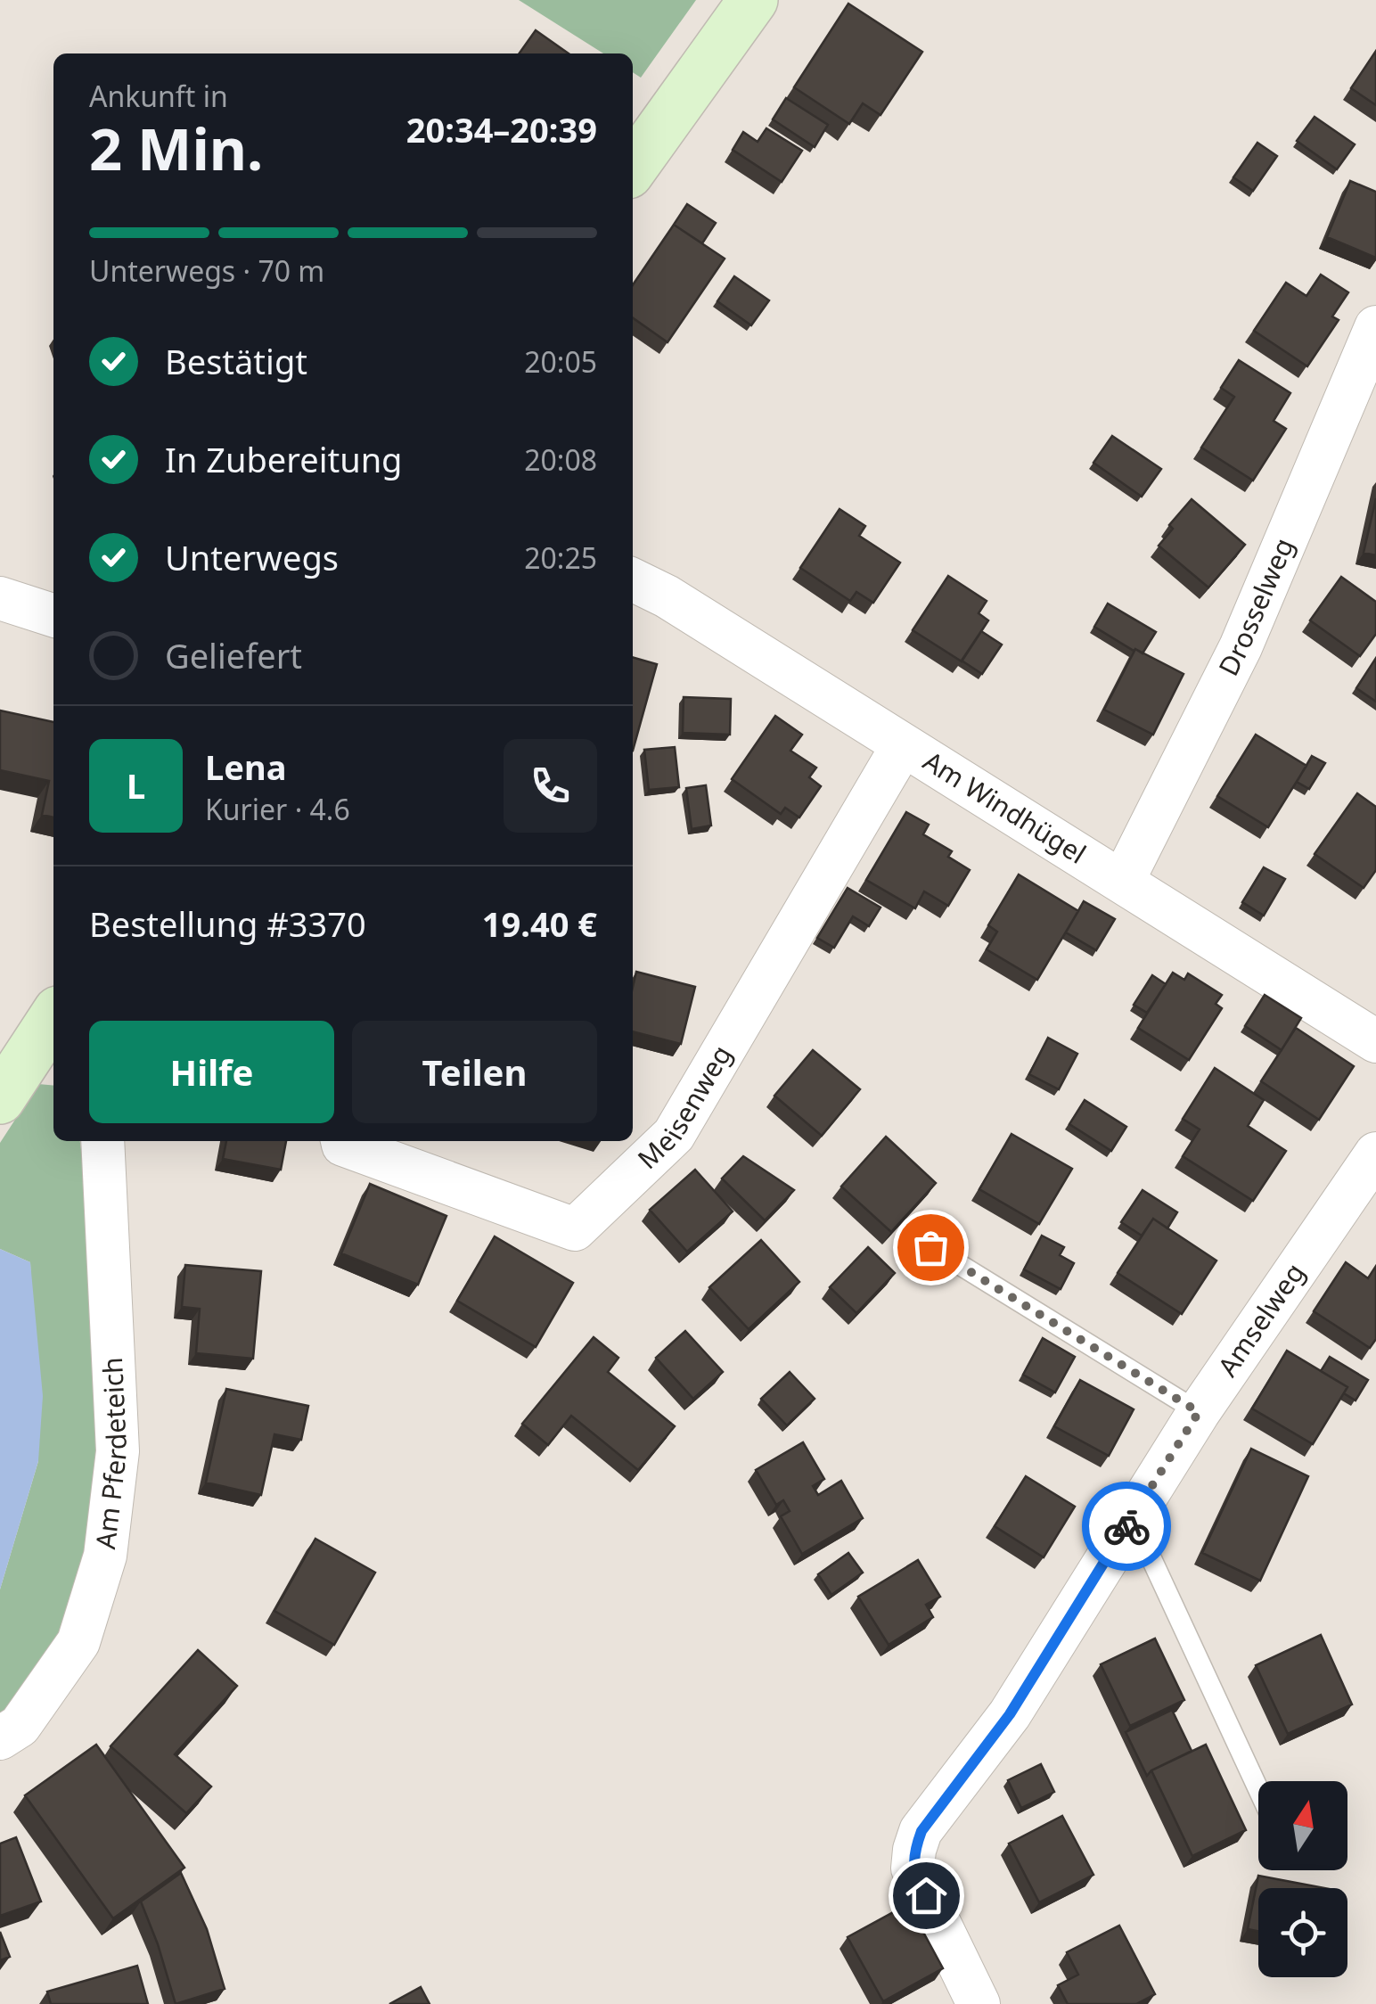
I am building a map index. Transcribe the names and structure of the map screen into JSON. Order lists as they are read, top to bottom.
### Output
{
  "streets": {
    "street": [
      "Drosselweg",
      "Am Windhügel",
      "Meisenweg",
      "Amselweg",
      "Am Pferdeteich"
    ]
  },
  "crossings": [
    ["Drosselweg", "Am Windhügel"],
    ["Am Windhügel", "Meisenweg"]
  ],
  "north": "top",
  "page": {
    "heading": ["2 Min.", "Ankunft in", "20:34–20:39"],
    "panel": [
      "Lena",
      "Kurier · 4.6",
      "Bestellung #3370",
      "19.40 €"
    ],
    "bar": "Unterwegs · 70 m",
    "list": [
      ["Bestätigt", "20:05"],
      ["In Zubereitung", "20:08"],
      ["Unterwegs", "20:25"],
      "Geliefert"
    ],
    "round": "L",
    "buttons": ["Hilfe", "Teilen"]
  }
}
